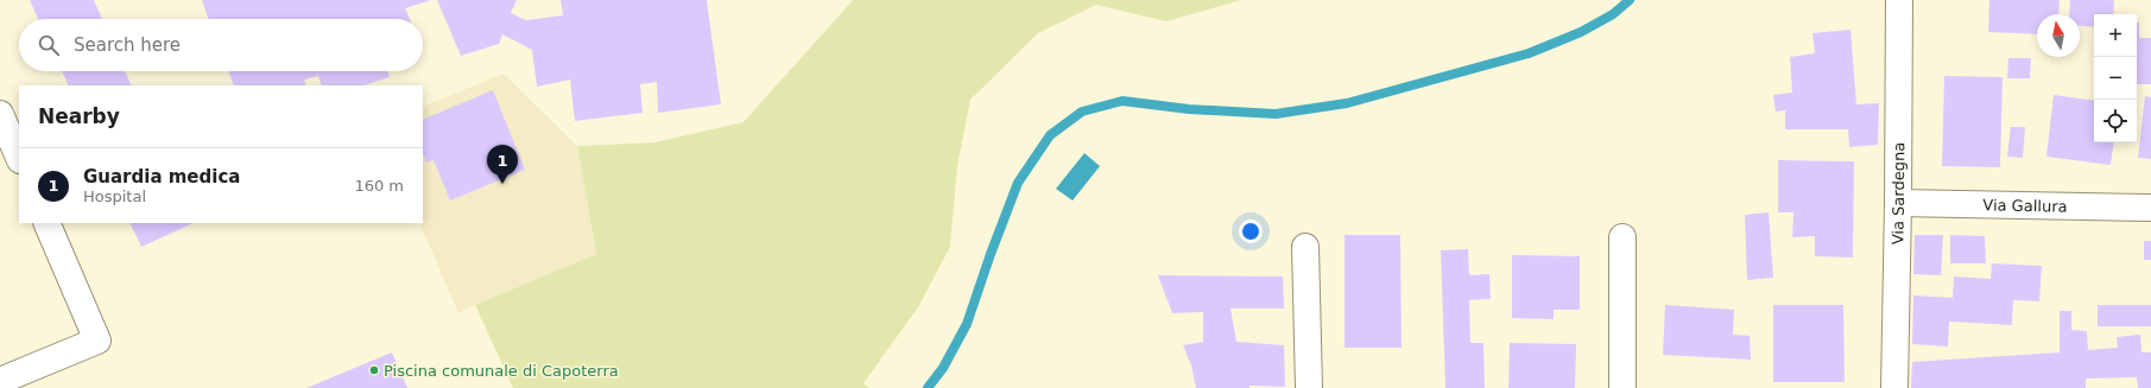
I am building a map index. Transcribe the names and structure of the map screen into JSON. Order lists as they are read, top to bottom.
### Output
{
  "streets": {
    "street": ["Via Sardegna", "Via Gallura"]
  },
  "crossings": [
    ["Via Sardegna", "Via Gallura"]
  ],
  "places": ["Piscina comunale di Capoterra"],
  "north": "top",
  "page": {
    "map_buttons": ["+", "−"],
    "search": "Search here",
    "heading": "Nearby",
    "pins": "1",
    "list": [
      {
        "mark": "1",
        "name": "Guardia medica",
        "note": "Hospital",
        "value": "160 m"
      }
    ]
  }
}
